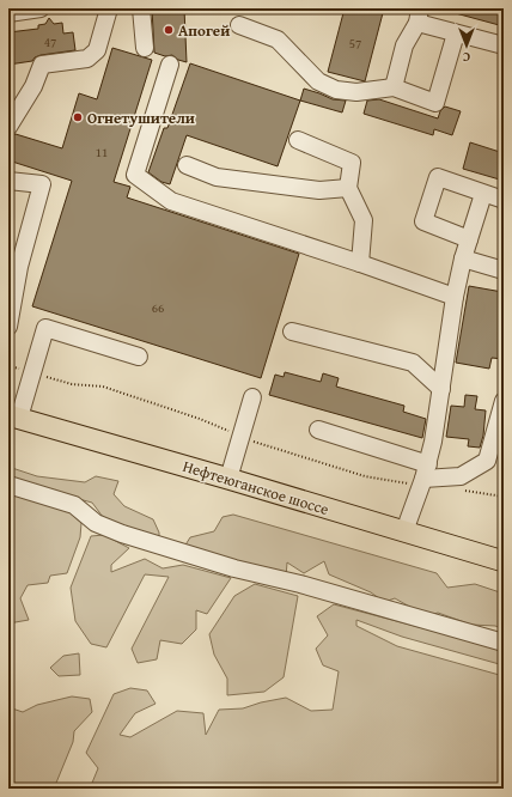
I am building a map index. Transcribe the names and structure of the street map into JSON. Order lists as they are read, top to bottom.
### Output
{
  "streets": {
    "main road": ["Нефтеюганское шоссе"]
  },
  "places": ["Апогей", "Огнетушители"],
  "house_numbers": [
    "47",
    "57",
    "11",
    "66"
  ],
  "north": "bottom"
}
